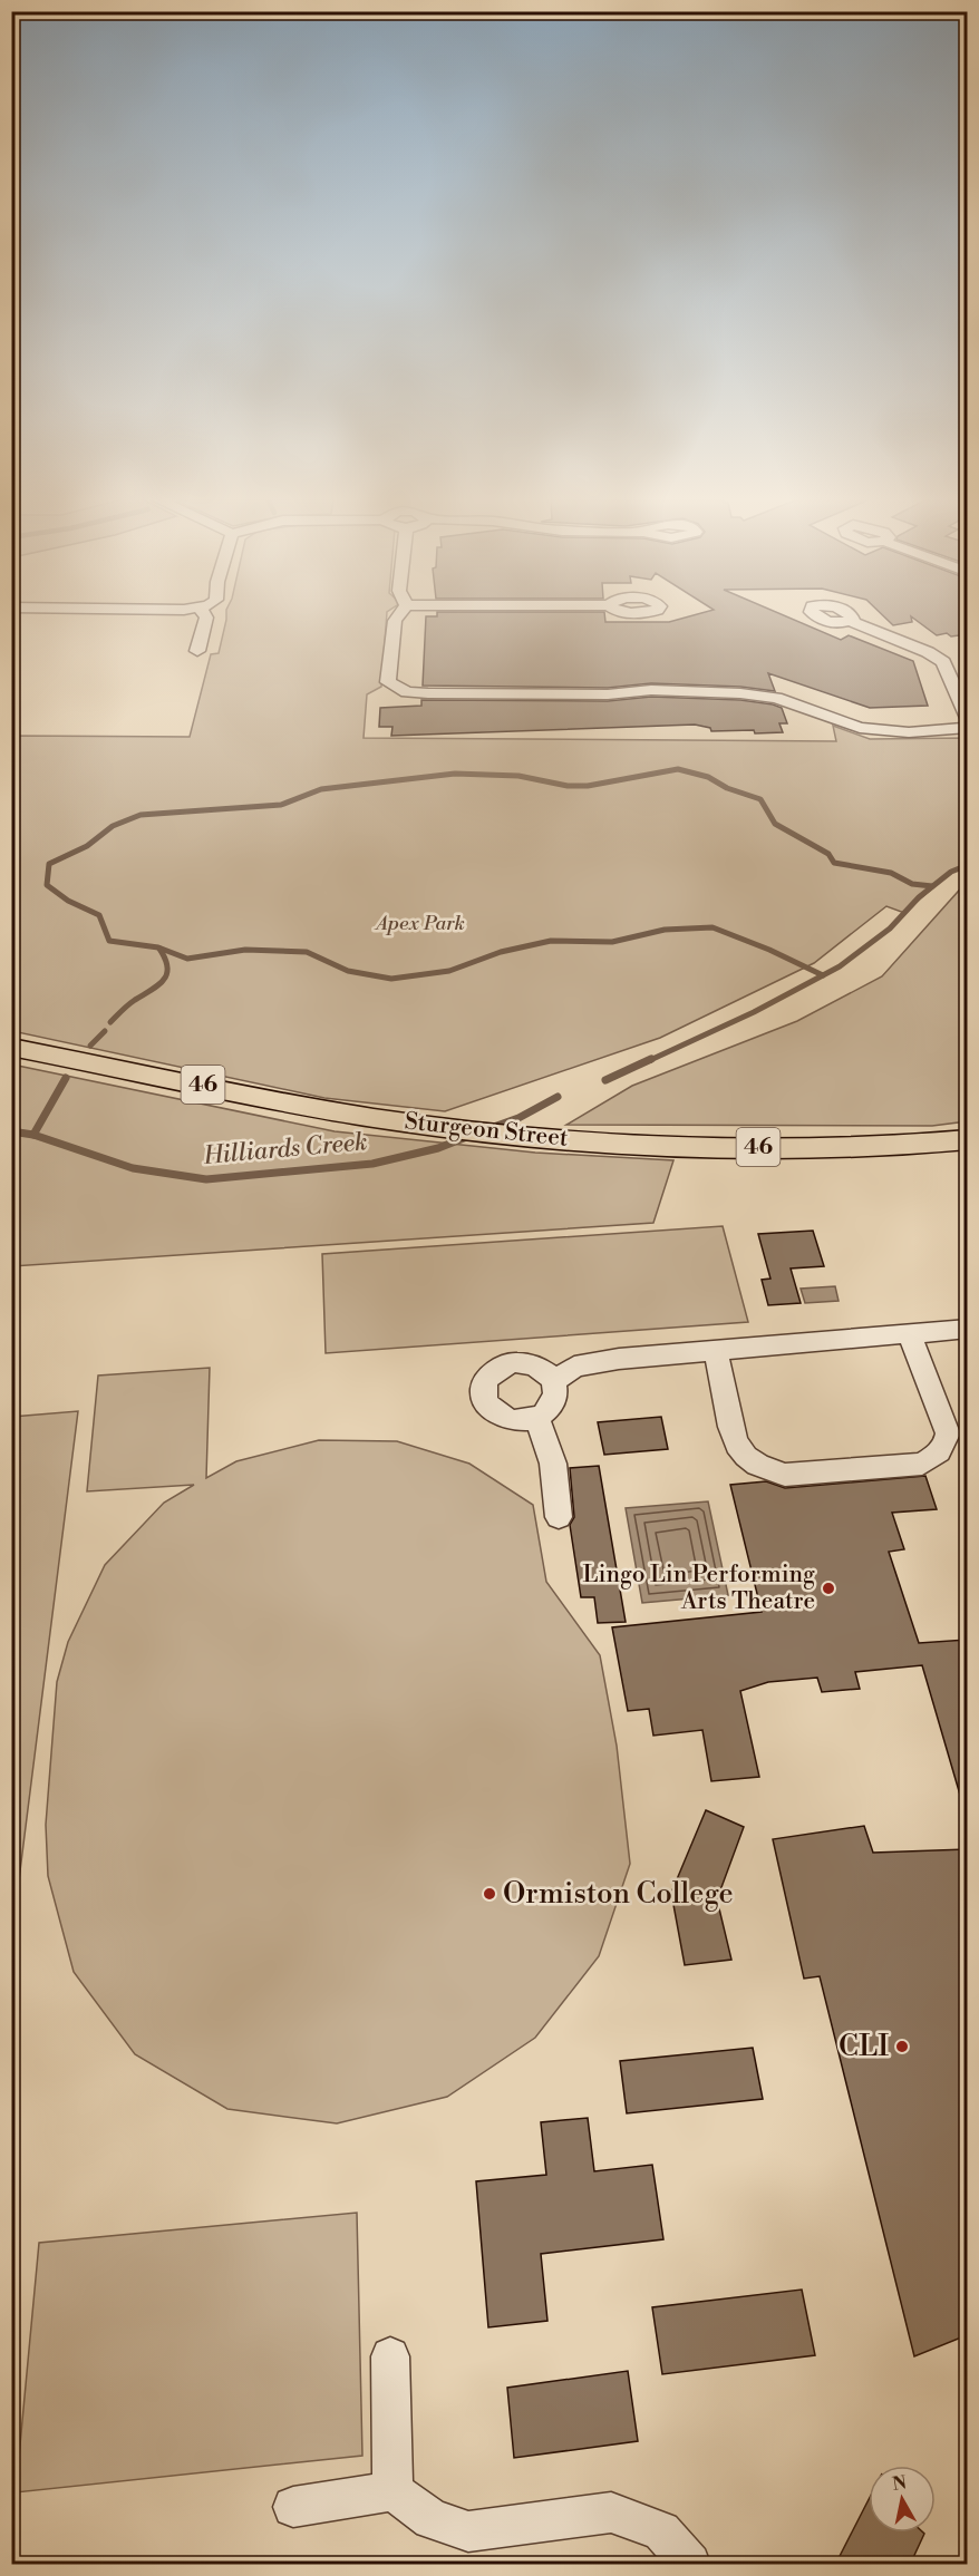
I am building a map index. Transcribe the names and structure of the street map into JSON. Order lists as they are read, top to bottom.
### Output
{
  "streets": {
    "main road": ["46", "Sturgeon Street"]
  },
  "water": ["Hilliards Creek"],
  "parks": ["Apex Park"],
  "places": ["Lingo Lin Performing Arts Theatre", "Ormiston College", "CLI"],
  "north": "top"
}
